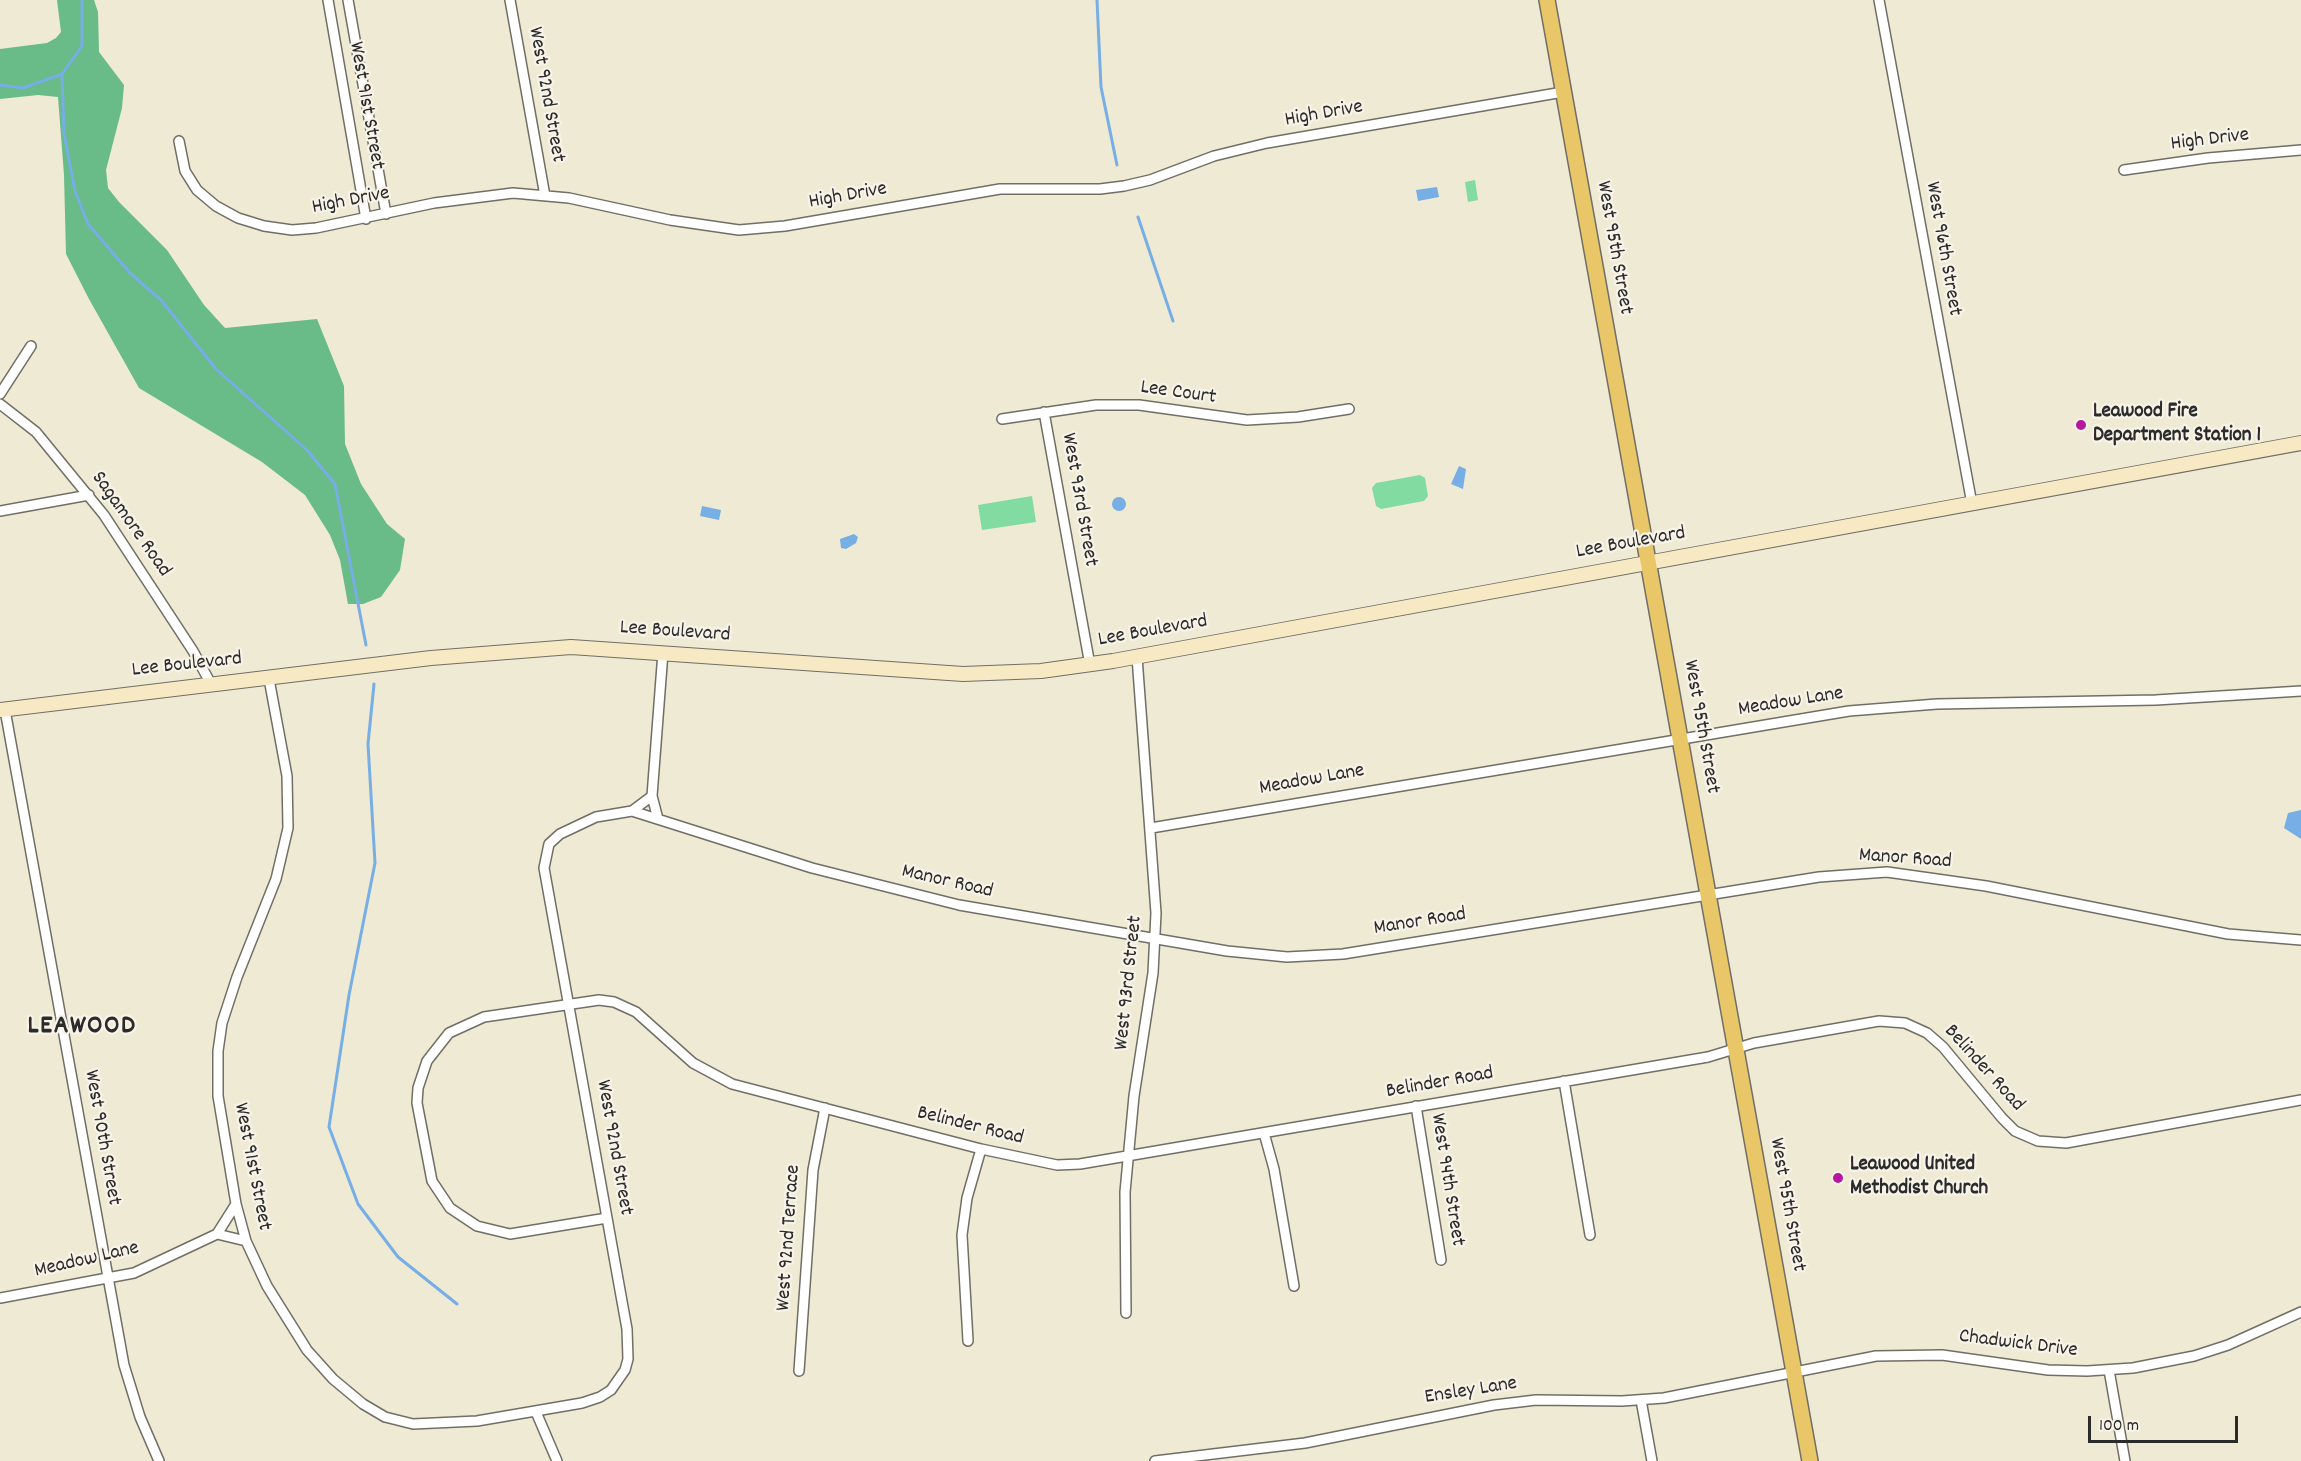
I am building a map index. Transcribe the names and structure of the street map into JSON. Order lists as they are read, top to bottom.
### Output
{
  "streets": {
    "main road": ["West 95th Street"],
    "street": [
      "West 92nd Street",
      "West 91st Street",
      "High Drive",
      "West 96th Street",
      "Lee Court",
      "West 93rd Street",
      "Sagamore Road",
      "Lee Boulevard",
      "Meadow Lane",
      "Manor Road",
      "Belinder Road",
      "West 90th Street",
      "West 94th Street",
      "West 92nd Terrace",
      "Chadwick Drive",
      "Ensley Lane"
    ]
  },
  "crossings": [
    ["West 92nd Street", "West 91st Street"],
    ["West 92nd Street", "High Drive"],
    ["West 92nd Street", "Manor Road"],
    ["West 92nd Street", "Belinder Road"],
    ["West 91st Street", "High Drive"],
    ["West 91st Street", "Lee Boulevard"],
    ["High Drive", "West 95th Street"],
    ["West 95th Street", "Lee Boulevard"],
    ["West 95th Street", "Meadow Lane"],
    ["West 95th Street", "Manor Road"],
    ["West 95th Street", "Belinder Road"],
    ["West 95th Street", "Chadwick Drive"],
    ["West 95th Street", "Ensley Lane"],
    ["West 96th Street", "Lee Boulevard"],
    ["Lee Court", "West 93rd Street"],
    ["West 93rd Street", "Lee Boulevard"],
    ["West 93rd Street", "Meadow Lane"],
    ["West 93rd Street", "Manor Road"],
    ["West 93rd Street", "Belinder Road"],
    ["Sagamore Road", "Lee Boulevard"],
    ["Lee Boulevard", "West 90th Street"],
    ["Meadow Lane", "West 90th Street"],
    ["Belinder Road", "West 94th Street"],
    ["Belinder Road", "West 92nd Terrace"],
    ["Chadwick Drive", "Ensley Lane"]
  ],
  "districts": ["LEAWOOD"],
  "places": ["Leawood Fire Department Station 1", "Leawood United Methodist Church"],
  "scale_bar": "100 m"
}
